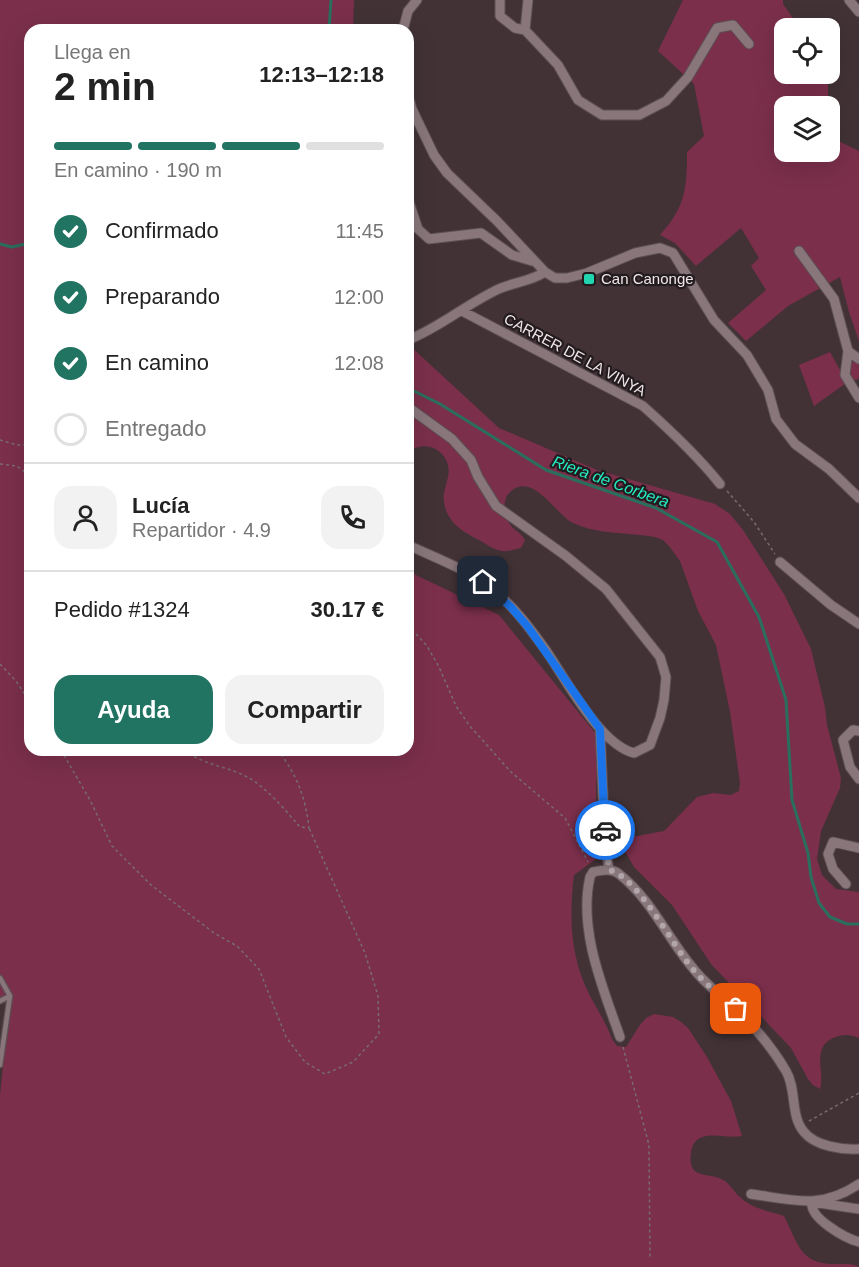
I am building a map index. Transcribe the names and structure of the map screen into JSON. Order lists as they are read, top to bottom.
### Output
{
  "streets": {
    "street": ["CARRER DE LA VINYA"]
  },
  "water": ["Riera de Corbera"],
  "places": {
    "transit": ["Can Canonge"]
  },
  "page": {
    "heading": ["2 min", "Llega en", "12:13–12:18"],
    "panel": [
      "Lucía",
      "Repartidor · 4.9",
      "Pedido #1324",
      "30.17 €"
    ],
    "bar": "En camino · 190 m",
    "list": [
      ["Confirmado", "11:45"],
      ["Preparando", "12:00"],
      ["En camino", "12:08"],
      "Entregado"
    ],
    "buttons": ["Ayuda", "Compartir"]
  }
}
